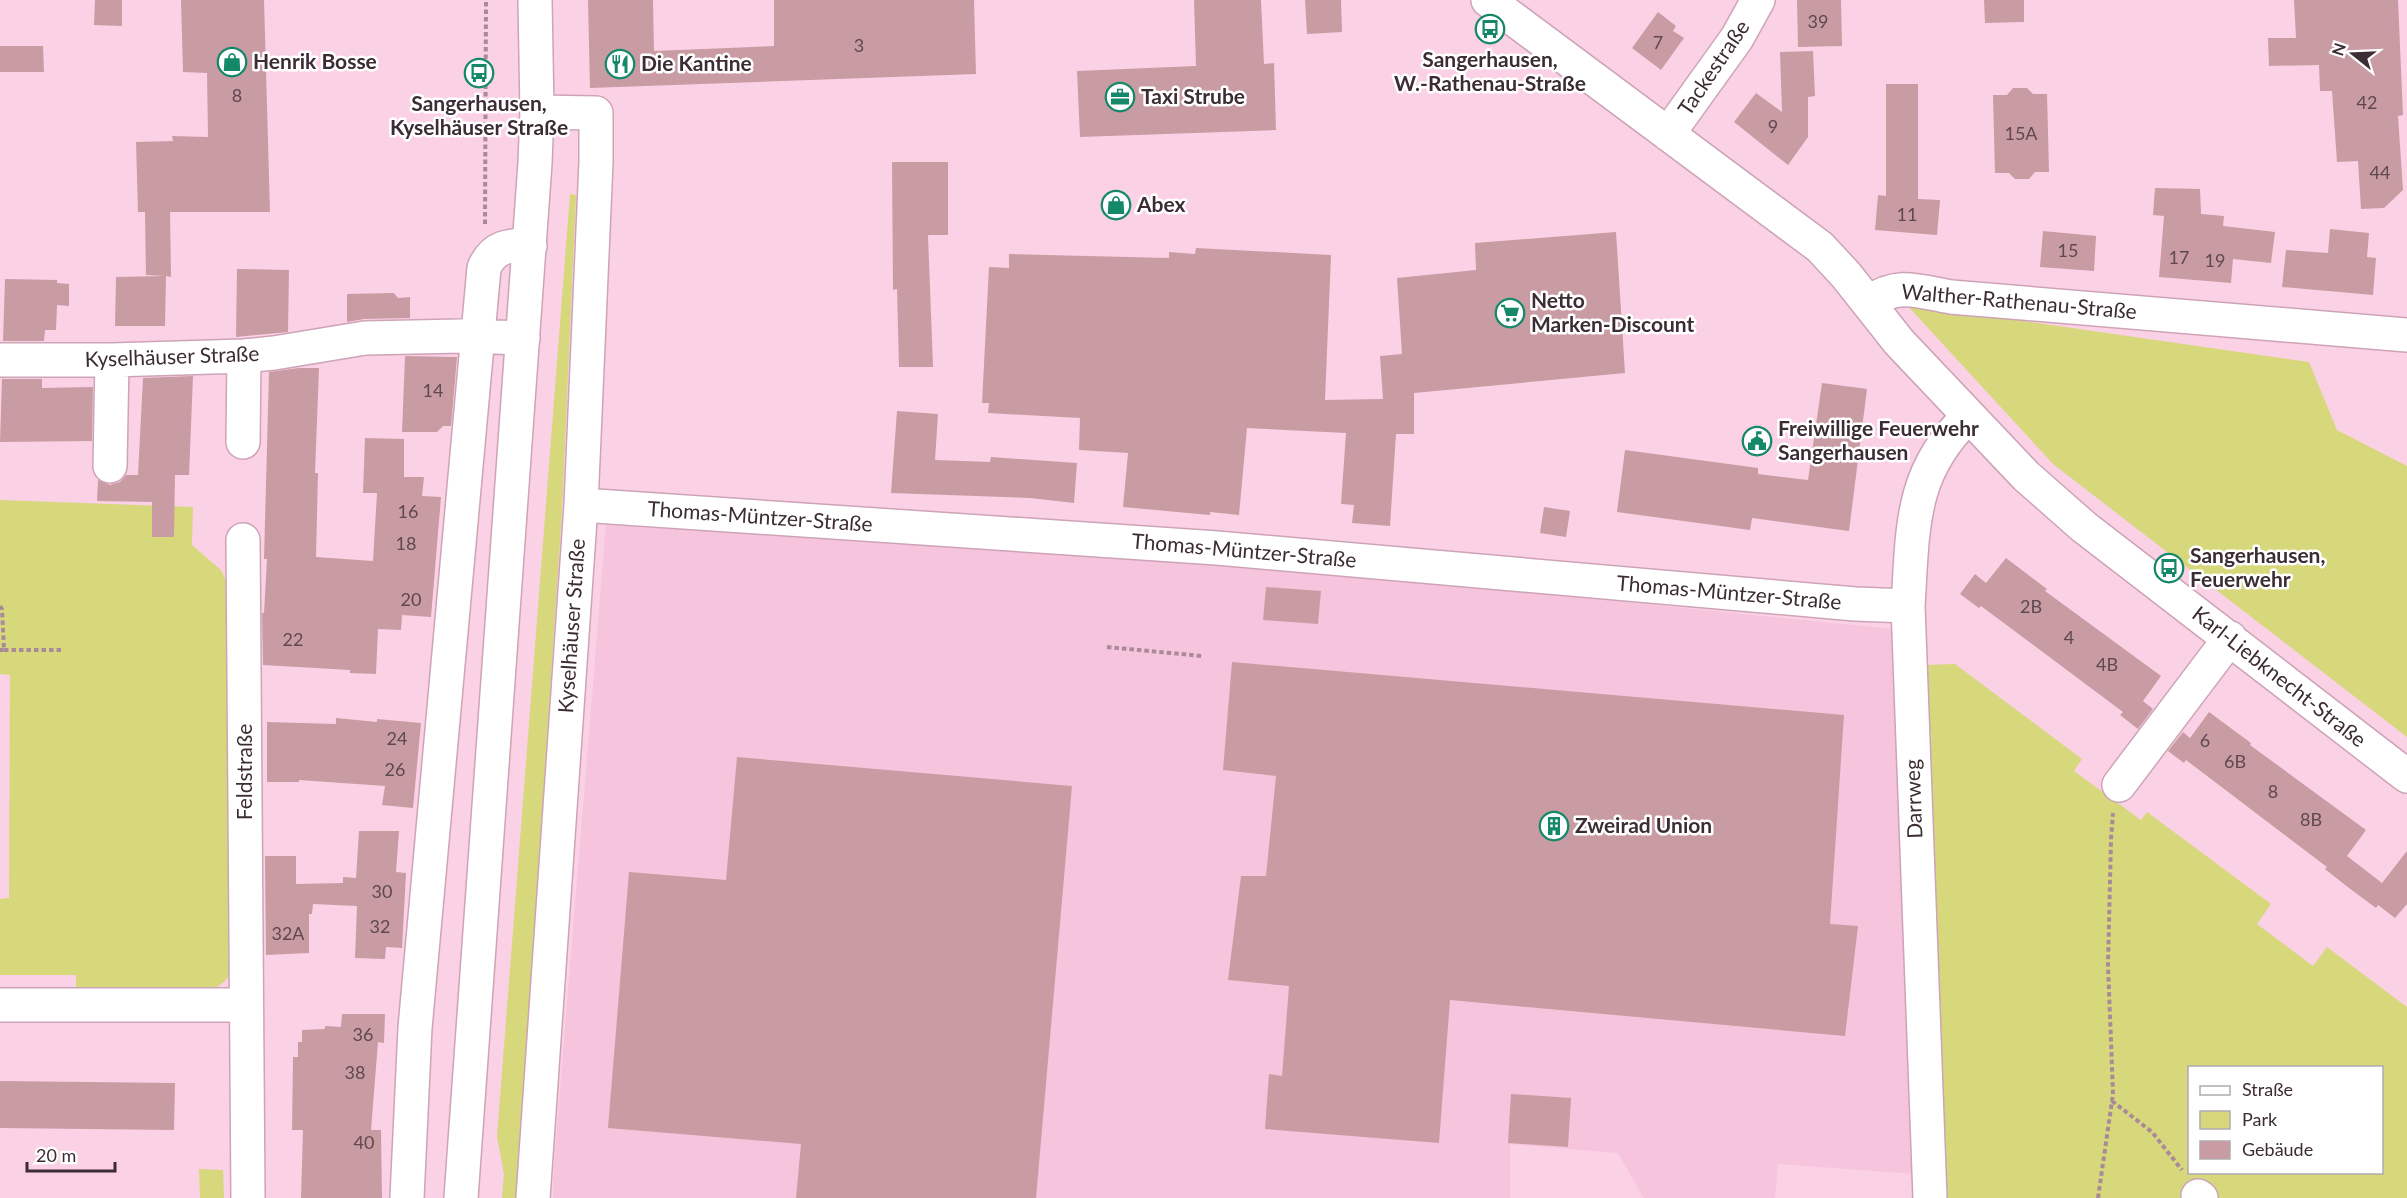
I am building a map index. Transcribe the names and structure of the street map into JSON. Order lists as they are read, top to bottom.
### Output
{
  "streets": {
    "street": [
      "Tackestraße",
      "Walther-Rathenau-Straße",
      "Kyselhäuser Straße",
      "Thomas-Müntzer-Straße",
      "Karl-Liebknecht-Straße",
      "Feldstraße",
      "Darrweg"
    ]
  },
  "crossings": [
    ["Walther-Rathenau-Straße", "Karl-Liebknecht-Straße"],
    ["Kyselhäuser Straße", "Thomas-Müntzer-Straße"],
    ["Thomas-Müntzer-Straße", "Darrweg"],
    ["Karl-Liebknecht-Straße", "Darrweg"]
  ],
  "places": {
    "bus stop": ["Sangerhausen, W.-Rathenau-Straße", "Sangerhausen, Kyselhäuser Straße", "Sangerhausen, Feuerwehr"],
    "shop": ["Henrik Bosse", "Abex"],
    "restaurant": ["Die Kantine"],
    "office": ["Taxi Strube"],
    "supermarket": ["Netto Marken-Discount"],
    "public building": ["Freiwillige Feuerwehr Sangerhausen"],
    "building": ["Zweirad Union"]
  },
  "house_numbers": [
    "39",
    "7",
    "3",
    "8",
    "42",
    "9",
    "15A",
    "44",
    "11",
    "15",
    "17",
    "19",
    "14",
    "16",
    "18",
    "20",
    "2B",
    "4",
    "22",
    "4B",
    "24",
    "6",
    "6B",
    "26",
    "8",
    "8B",
    "30",
    "32",
    "32A",
    "36",
    "38",
    "40"
  ],
  "legend": ["Straße", "Park", "Gebäude"],
  "scale_bar": "20 m",
  "north": "left"
}
